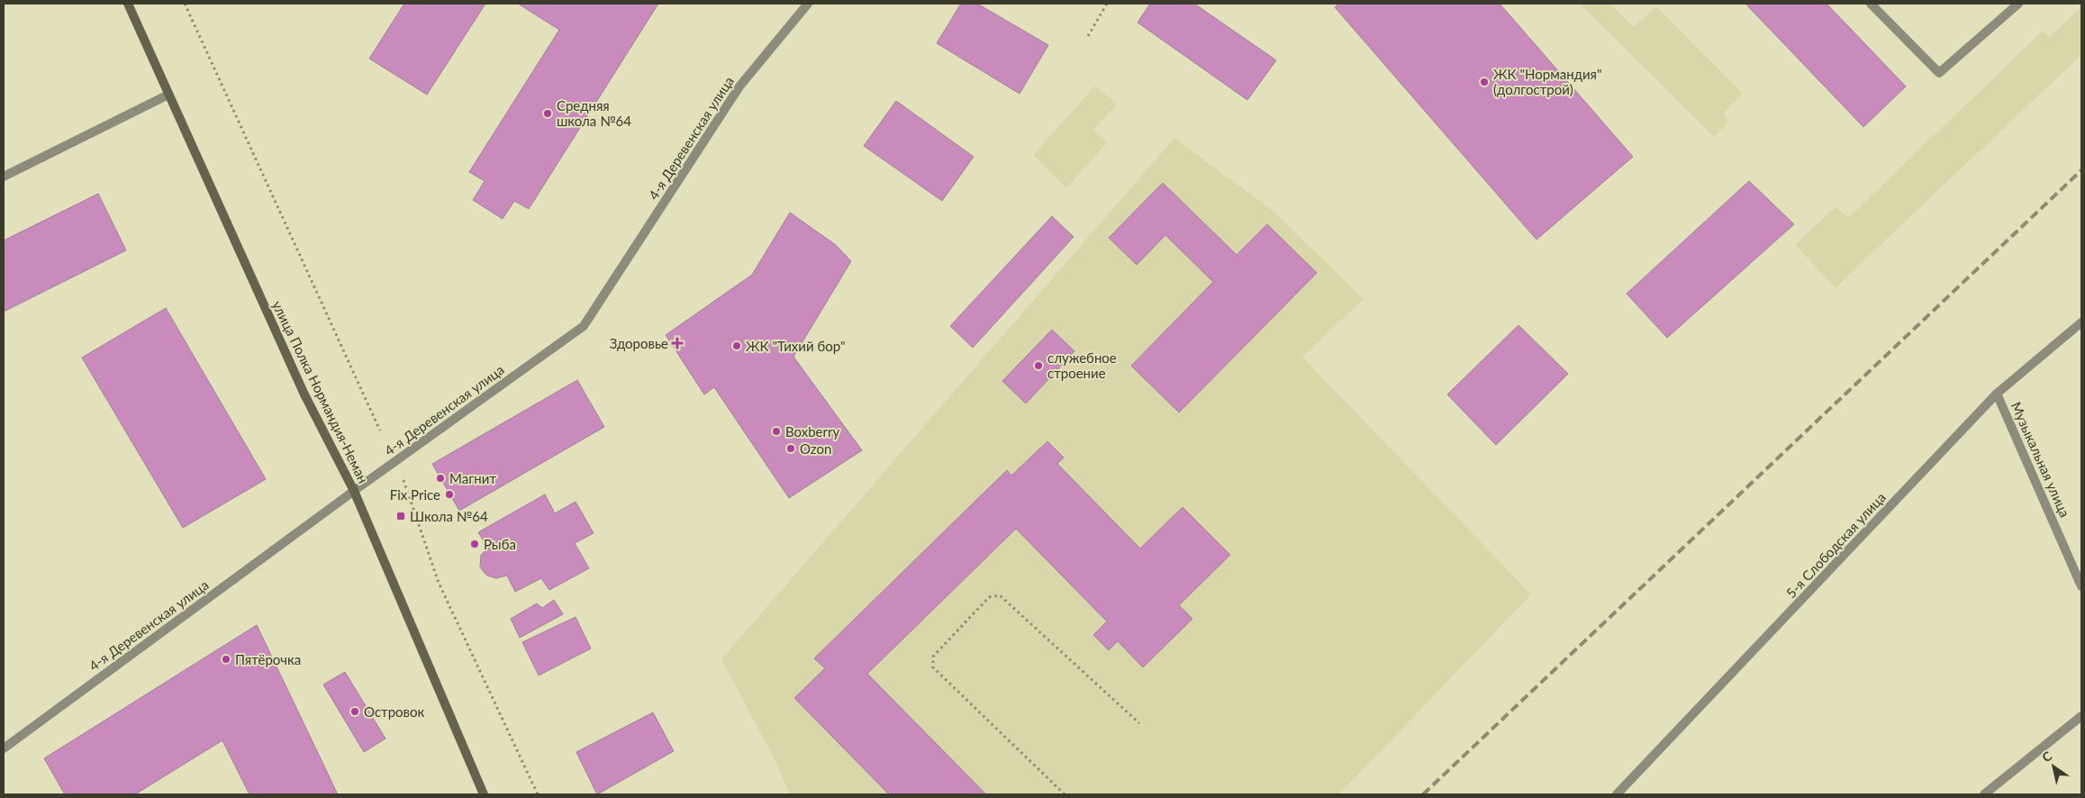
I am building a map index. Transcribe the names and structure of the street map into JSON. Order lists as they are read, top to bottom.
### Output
{
  "streets": {
    "street": [
      "4-я Деревенская улица",
      "улица Полка Нормандия-Неман",
      "Музыкальная улица",
      "5-я Слободская улица"
    ]
  },
  "crossings": [
    ["4-я Деревенская улица", "улица Полка Нормандия-Неман"],
    ["Музыкальная улица", "5-я Слободская улица"]
  ],
  "places": {
    "other": [
      "ЖК \"Нормандия\" (долгострой)",
      "Средняя школа №64",
      "ЖК \"Тихий бор\"",
      "служебное строение",
      "Boxberry",
      "Ozon",
      "Магнит",
      "Fix Price",
      "Рыба",
      "Пятёрочка",
      "Островок"
    ],
    "health": ["Здоровье"],
    "transit": ["Школа №64"]
  },
  "north": "top left"
}
